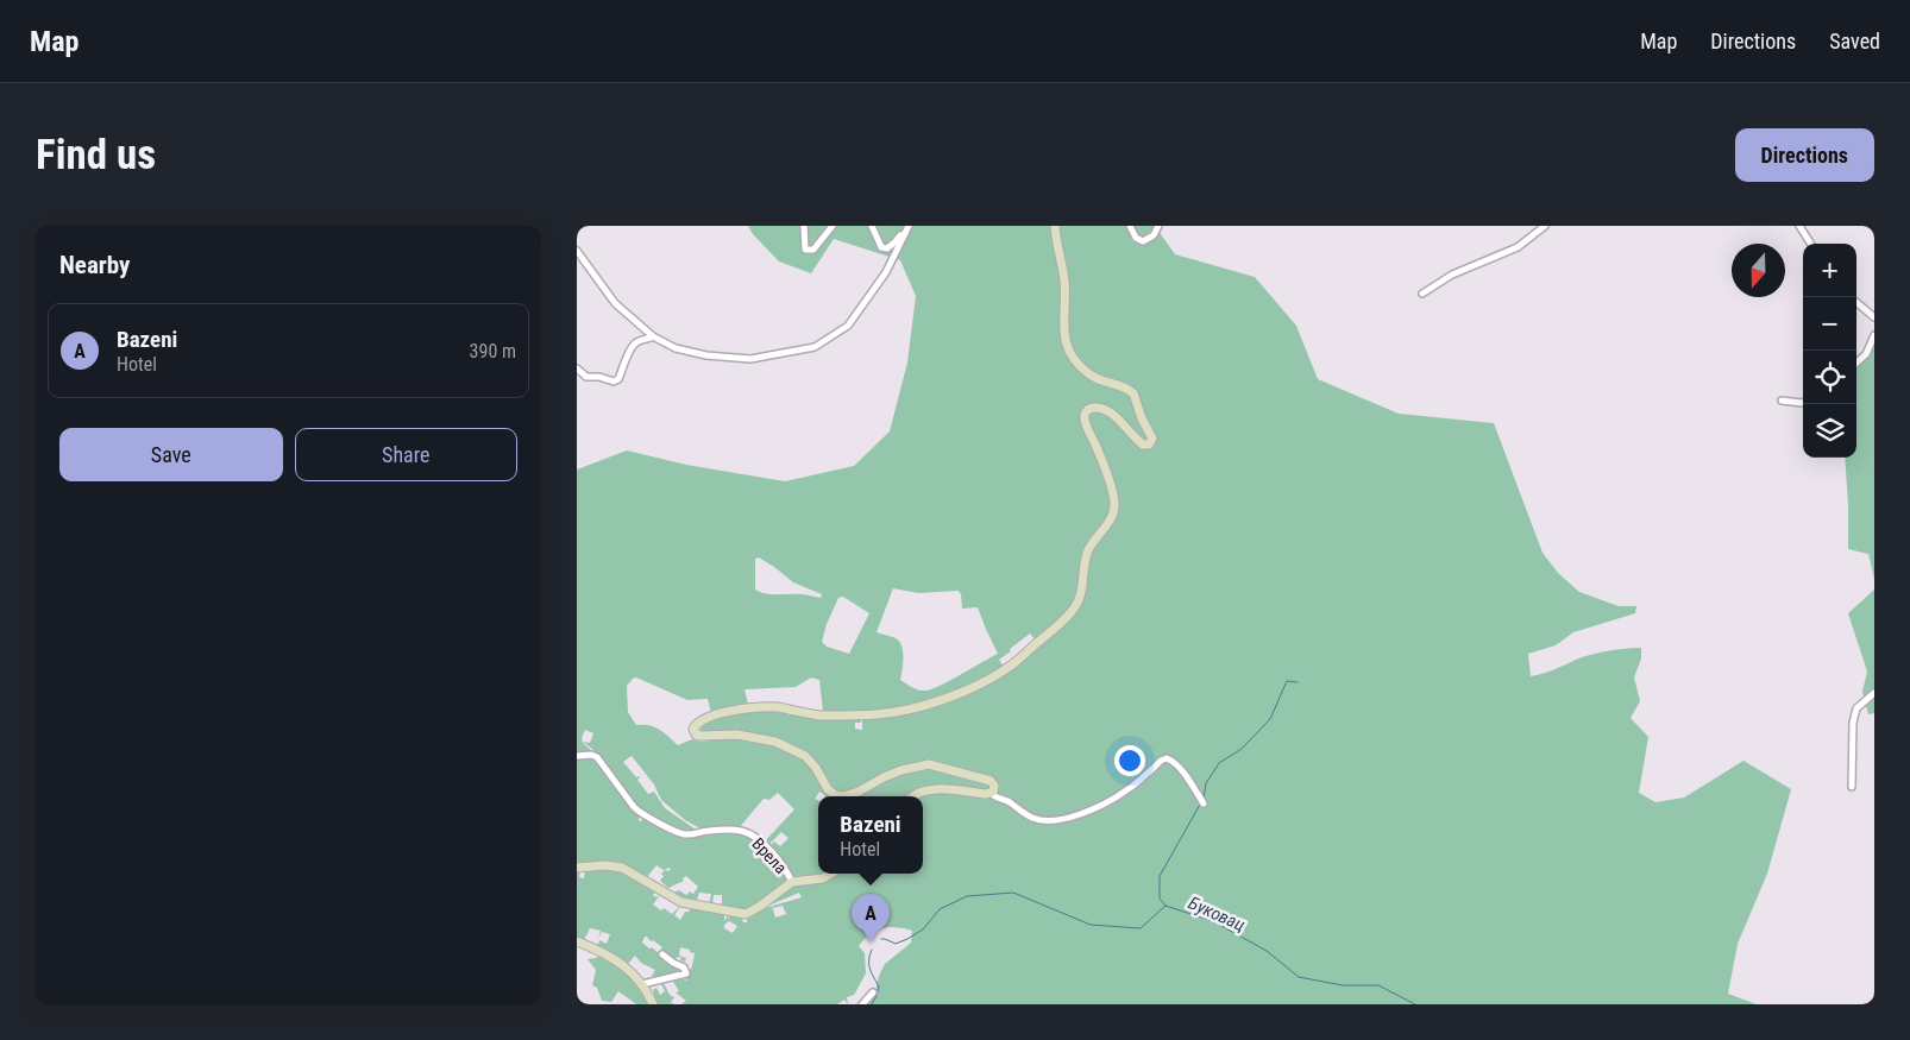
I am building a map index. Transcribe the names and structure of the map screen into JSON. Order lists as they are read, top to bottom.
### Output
{
  "streets": {
    "street": ["Врела"]
  },
  "water": ["Буковац"],
  "north": "bottom",
  "page": {
    "header": "Map",
    "nav": ["Map", "Directions", "Saved"],
    "buttons": [
      "Directions",
      ["Save", "Share"]
    ],
    "title": "Find us",
    "heading": "Nearby",
    "map_buttons": ["+", "−"],
    "list": [
      {
        "mark": "A",
        "name": "Bazeni",
        "note": "Hotel",
        "value": "390 m"
      }
    ],
    "popup": ["Bazeni", "Hotel"],
    "pins": "A"
  }
}
